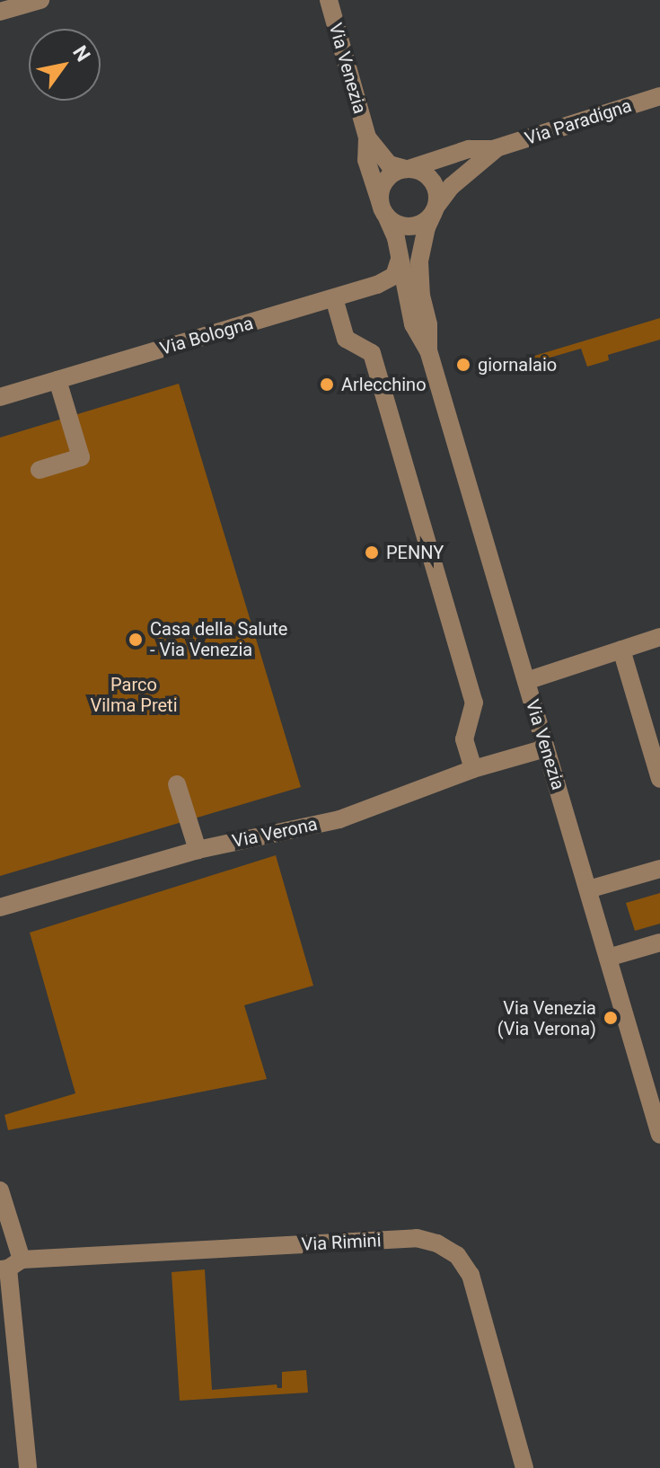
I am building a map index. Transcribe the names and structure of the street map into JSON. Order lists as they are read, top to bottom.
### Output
{
  "streets": {
    "street": [
      "Via Venezia",
      "Via Paradigna",
      "Via Bologna",
      "Via Verona",
      "Via Rimini"
    ]
  },
  "crossings": [
    ["Via Venezia", "Via Paradigna"],
    ["Via Venezia", "Via Bologna"],
    ["Via Venezia", "Via Verona"]
  ],
  "parks": ["Parco Vilma Preti"],
  "places": [
    "giornalaio",
    "Arlecchino",
    "PENNY",
    "Casa della Salute - Via Venezia",
    "Via Venezia (Via Verona)"
  ],
  "north": "top right"
}
